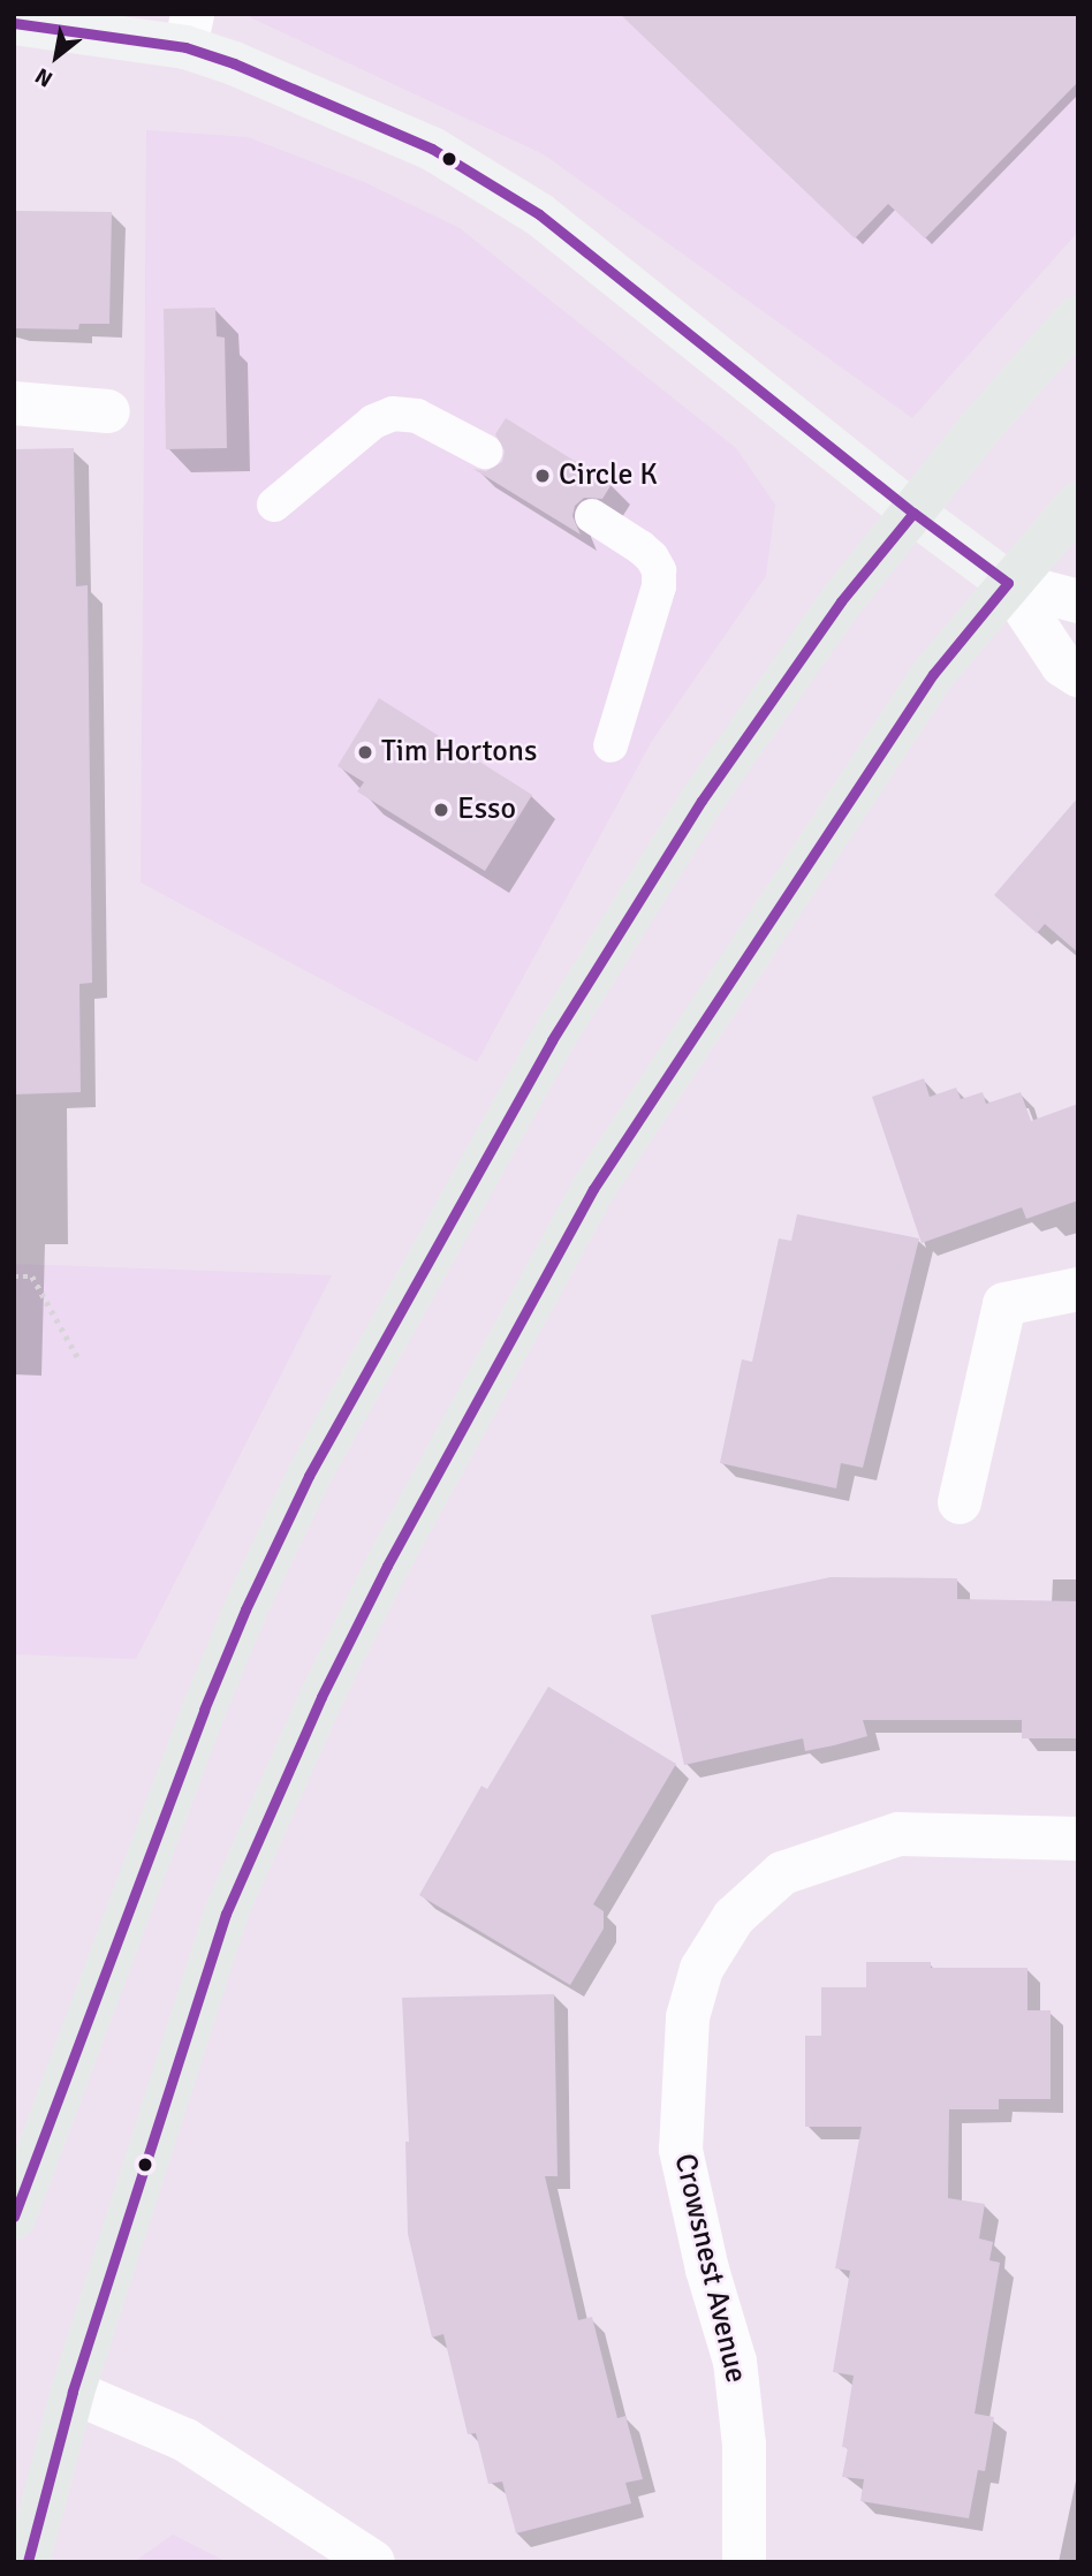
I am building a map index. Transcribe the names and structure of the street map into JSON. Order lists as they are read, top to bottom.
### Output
{
  "streets": {
    "street": ["Crowsnest Avenue"]
  },
  "places": ["Circle K", "Tim Hortons", "Esso"],
  "north": "bottom left"
}
